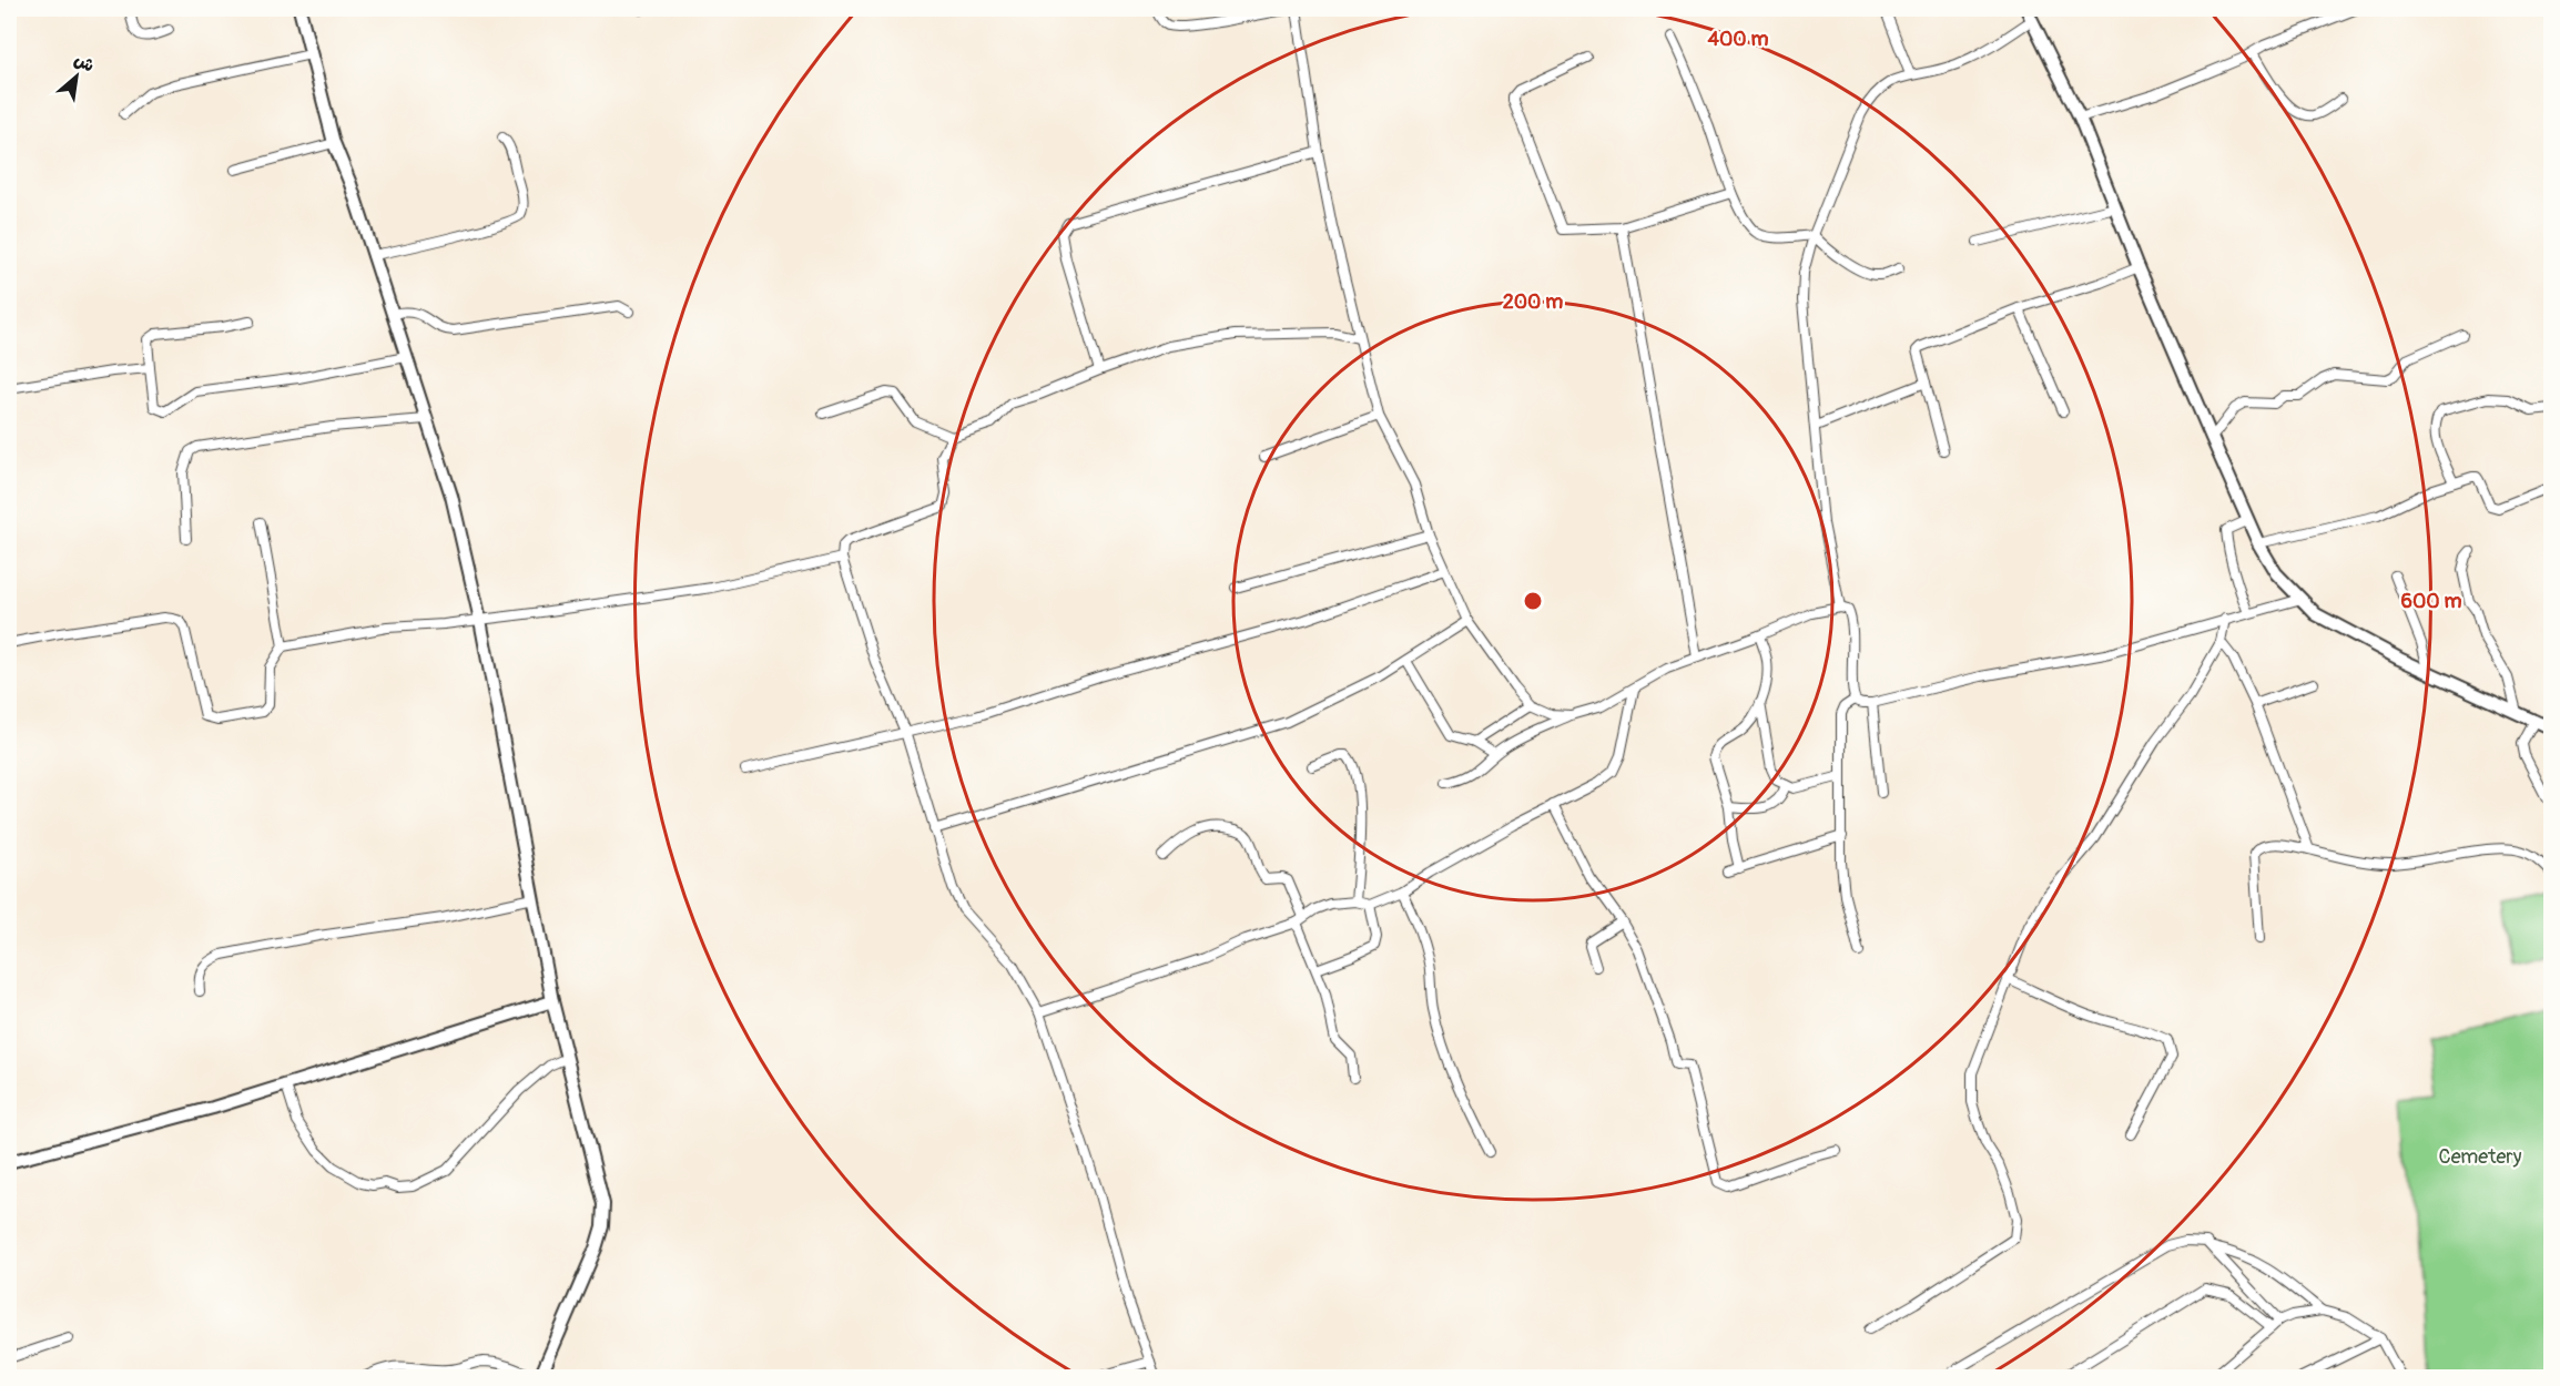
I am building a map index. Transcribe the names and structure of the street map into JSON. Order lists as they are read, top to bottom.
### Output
{
  "parks": ["Cemetery"],
  "north": "top right",
  "rings": ["400 m", "200 m", "600 m"]
}
